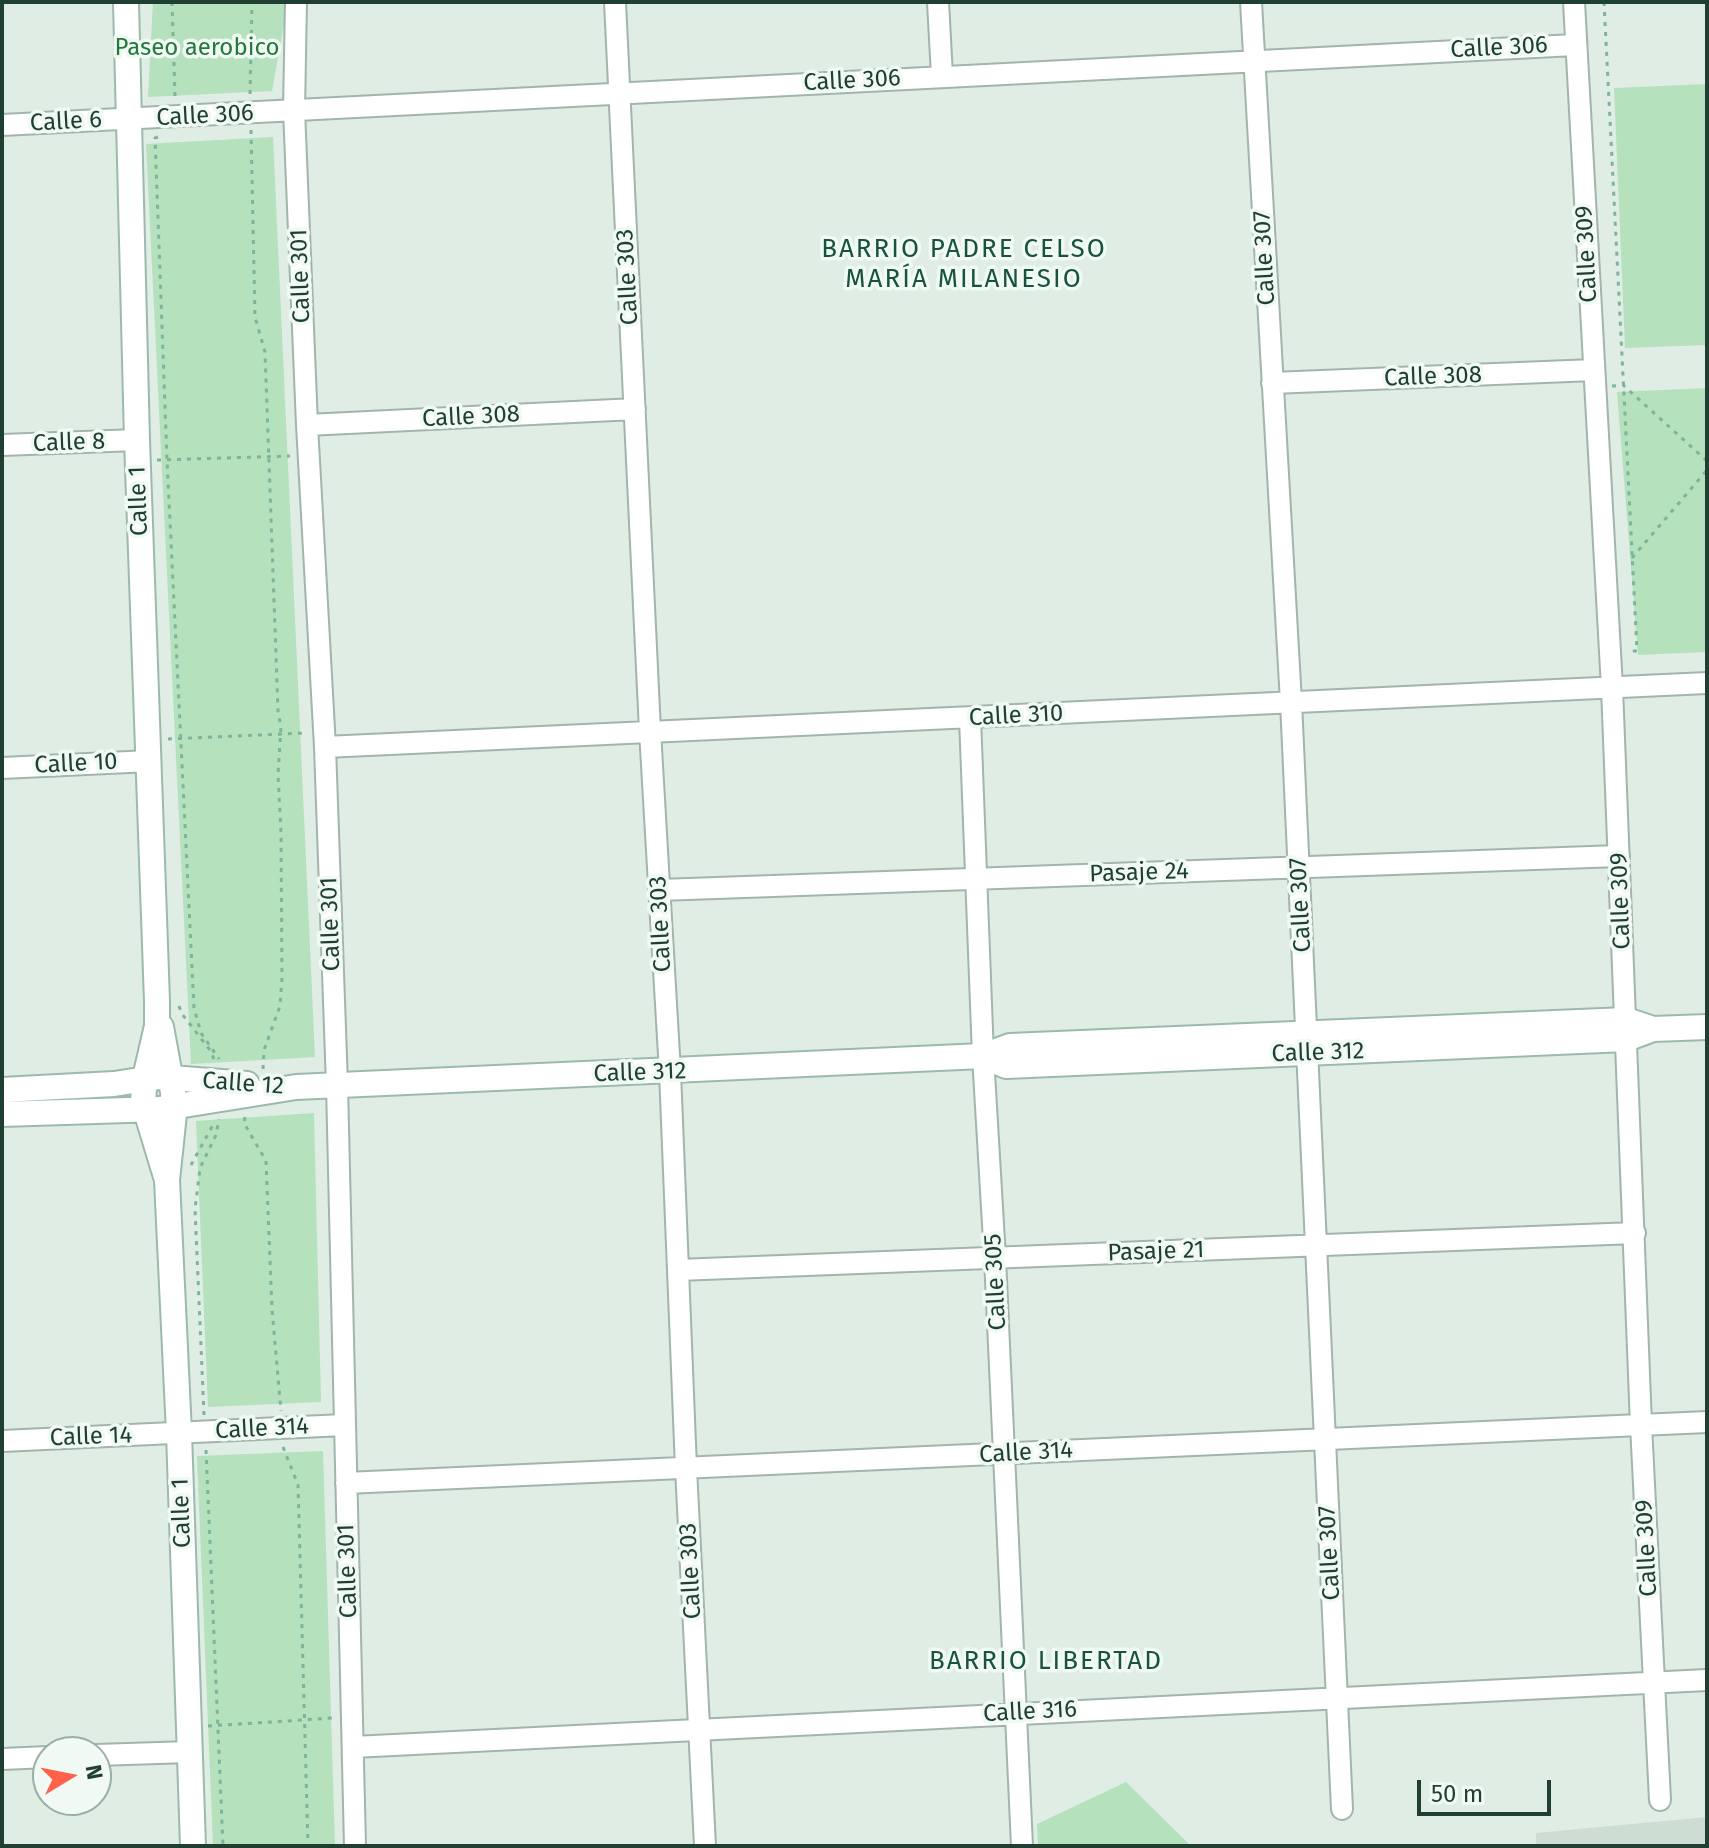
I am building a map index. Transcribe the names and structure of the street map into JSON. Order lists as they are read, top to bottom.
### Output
{
  "streets": {
    "street": [
      "Calle 306",
      "Calle 6",
      "Calle 309",
      "Calle 307",
      "Calle 301",
      "Calle 303",
      "Calle 308",
      "Calle 8",
      "Calle 1",
      "Calle 310",
      "Calle 10",
      "Pasaje 24",
      "Calle 312",
      "Calle 12",
      "Pasaje 21",
      "Calle 305",
      "Calle 314",
      "Calle 14",
      "Calle 316"
    ]
  },
  "crossings": [
    ["Calle 306", "Calle 6"],
    ["Calle 306", "Calle 309"],
    ["Calle 306", "Calle 307"],
    ["Calle 306", "Calle 301"],
    ["Calle 306", "Calle 303"],
    ["Calle 306", "Calle 1"],
    ["Calle 6", "Calle 1"],
    ["Calle 309", "Calle 308"],
    ["Calle 309", "Calle 310"],
    ["Calle 309", "Pasaje 24"],
    ["Calle 309", "Calle 312"],
    ["Calle 309", "Pasaje 21"],
    ["Calle 309", "Calle 314"],
    ["Calle 309", "Calle 316"],
    ["Calle 307", "Calle 308"],
    ["Calle 307", "Calle 310"],
    ["Calle 307", "Pasaje 24"],
    ["Calle 307", "Calle 312"],
    ["Calle 307", "Pasaje 21"],
    ["Calle 307", "Calle 314"],
    ["Calle 307", "Calle 316"],
    ["Calle 301", "Calle 308"],
    ["Calle 301", "Calle 310"],
    ["Calle 301", "Calle 312"],
    ["Calle 301", "Calle 314"],
    ["Calle 301", "Calle 316"],
    ["Calle 303", "Calle 308"],
    ["Calle 303", "Calle 310"],
    ["Calle 303", "Pasaje 24"],
    ["Calle 303", "Calle 312"],
    ["Calle 303", "Pasaje 21"],
    ["Calle 303", "Calle 314"],
    ["Calle 303", "Calle 316"],
    ["Calle 8", "Calle 1"],
    ["Calle 1", "Calle 10"],
    ["Calle 1", "Calle 12"],
    ["Calle 1", "Calle 314"],
    ["Calle 1", "Calle 14"],
    ["Calle 310", "Calle 305"],
    ["Pasaje 24", "Calle 305"],
    ["Calle 312", "Calle 12"],
    ["Calle 312", "Calle 305"],
    ["Pasaje 21", "Calle 305"],
    ["Calle 305", "Calle 314"],
    ["Calle 305", "Calle 316"],
    ["Calle 314", "Calle 14"]
  ],
  "districts": ["BARRIO PADRE CELSO MARÍA MILANESIO", "BARRIO LIBERTAD"],
  "parks": ["Paseo aerobico"],
  "scale_bar": "50 m",
  "north": "right"
}
